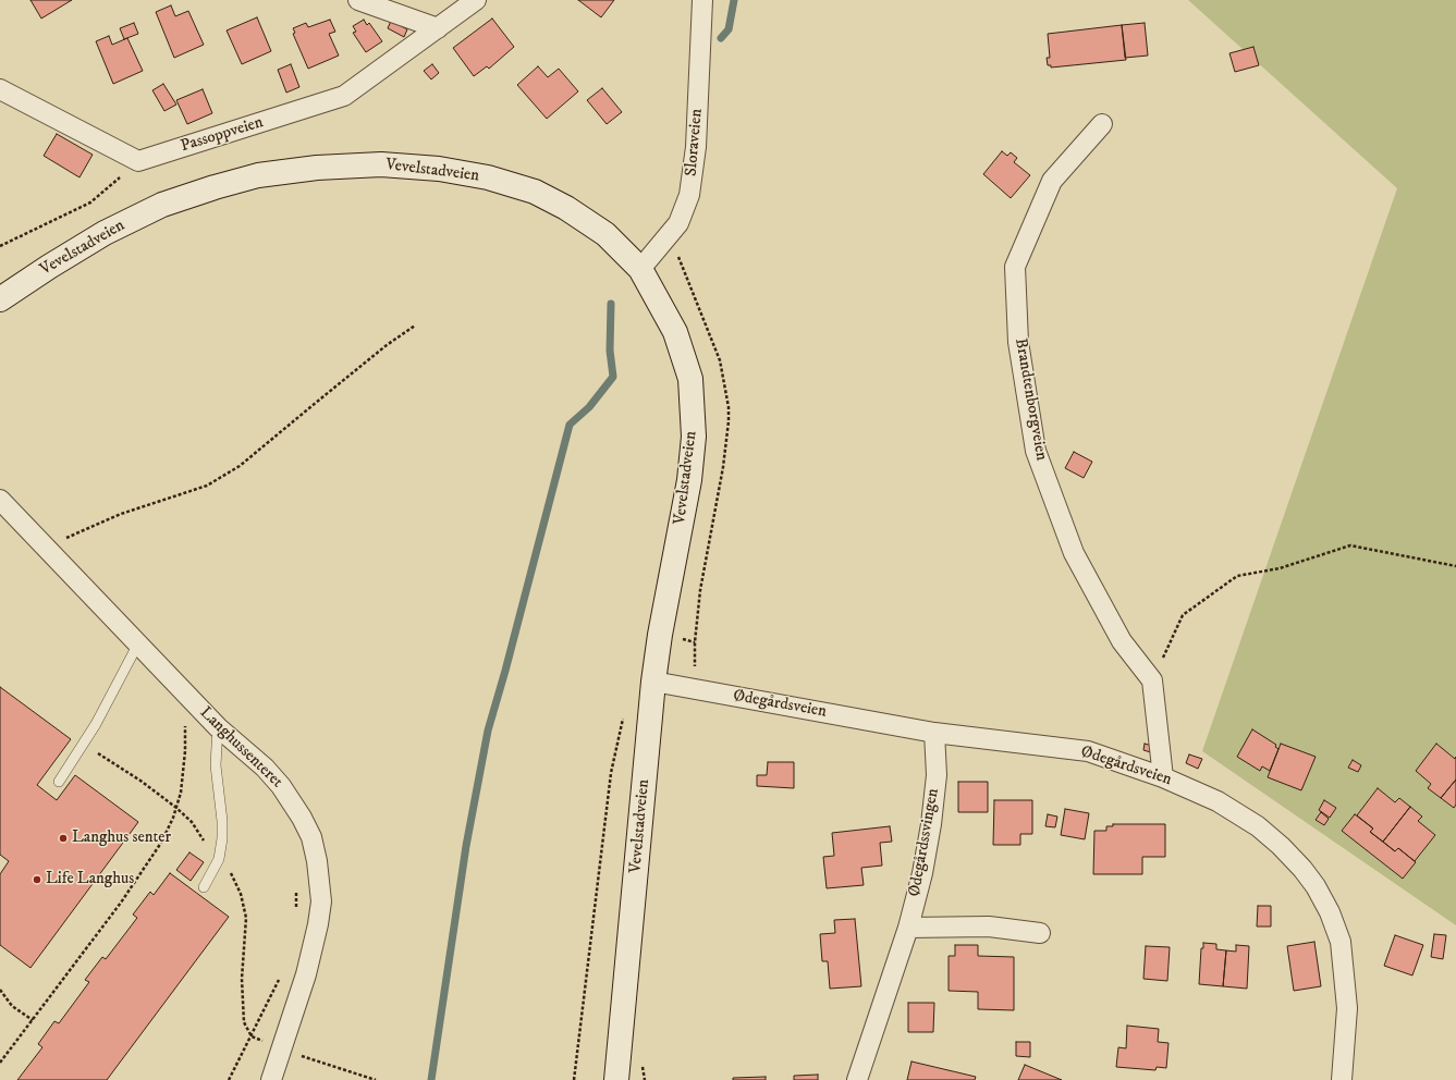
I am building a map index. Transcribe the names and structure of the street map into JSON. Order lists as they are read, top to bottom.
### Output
{
  "streets": {
    "main road": ["Vevelstadveien"],
    "street": [
      "Passoppveien",
      "Sloraveien",
      "Brandtenborgveien",
      "Ødegårdsveien",
      "Langhussenteret",
      "Ødegårdssvingen"
    ]
  },
  "crossings": [
    ["Sloraveien", "Vevelstadveien"],
    ["Vevelstadveien", "Ødegårdsveien"],
    ["Ødegårdsveien", "Ødegårdssvingen"]
  ],
  "places": ["Langhus senter", "Life Langhus"]
}
